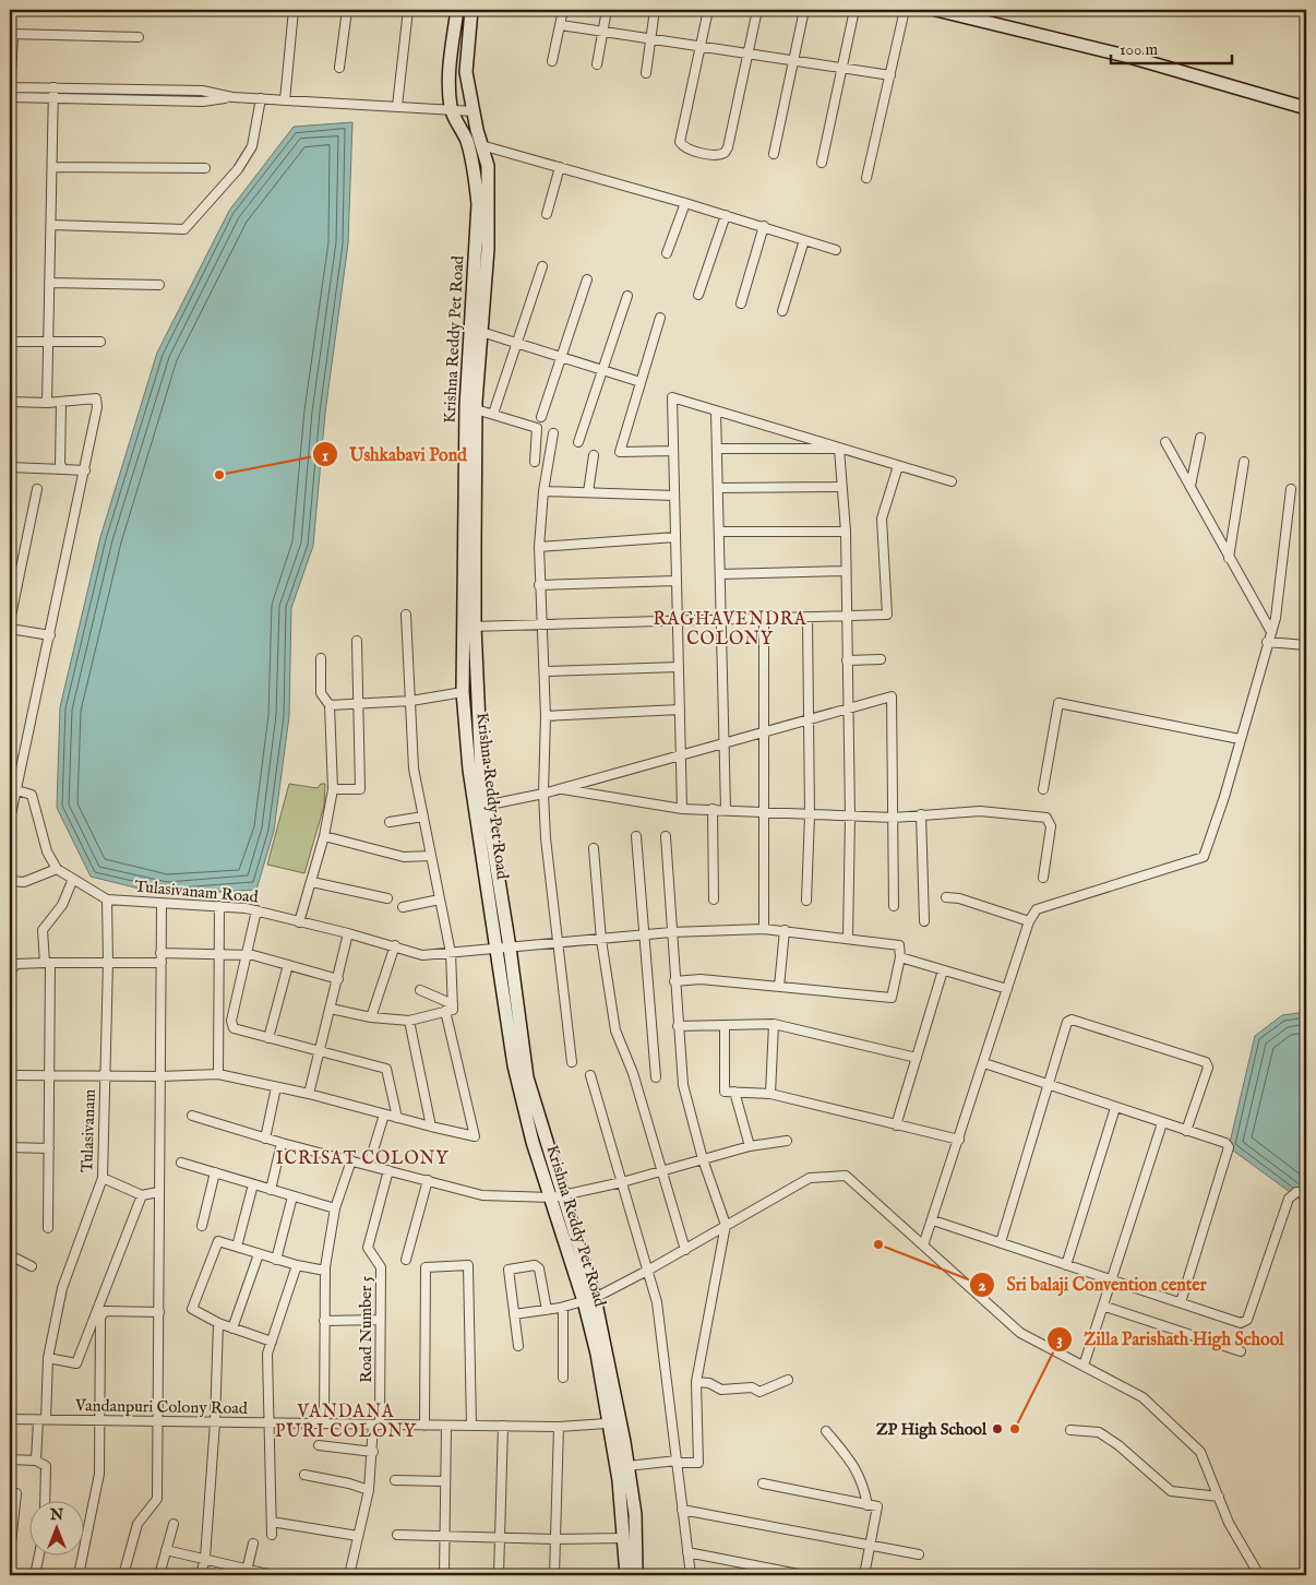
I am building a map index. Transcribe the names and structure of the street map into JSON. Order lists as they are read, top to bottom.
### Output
{
  "streets": {
    "main road": ["Krishna Reddy Pet Road"],
    "street": [
      "Tulasivanam Road",
      "Tulasivanam",
      "Road Number 5",
      "Vandanpuri Colony Road"
    ]
  },
  "crossings": [
    ["Krishna Reddy Pet Road", "Tulasivanam Road"],
    ["Krishna Reddy Pet Road", "Vandanpuri Colony Road"],
    ["Tulasivanam Road", "Tulasivanam"],
    ["Tulasivanam", "Vandanpuri Colony Road"],
    ["Road Number 5", "Vandanpuri Colony Road"]
  ],
  "districts": ["RAGHAVENDRA COLONY", "ICRISAT COLONY", "VANDANA PURI COLONY"],
  "places": [
    "Ushkabavi Pond",
    "Sri balaji Convention center",
    "ZP High School",
    "Zilla Parishath High School"
  ],
  "scale_bar": "100 m",
  "north": "top"
}
